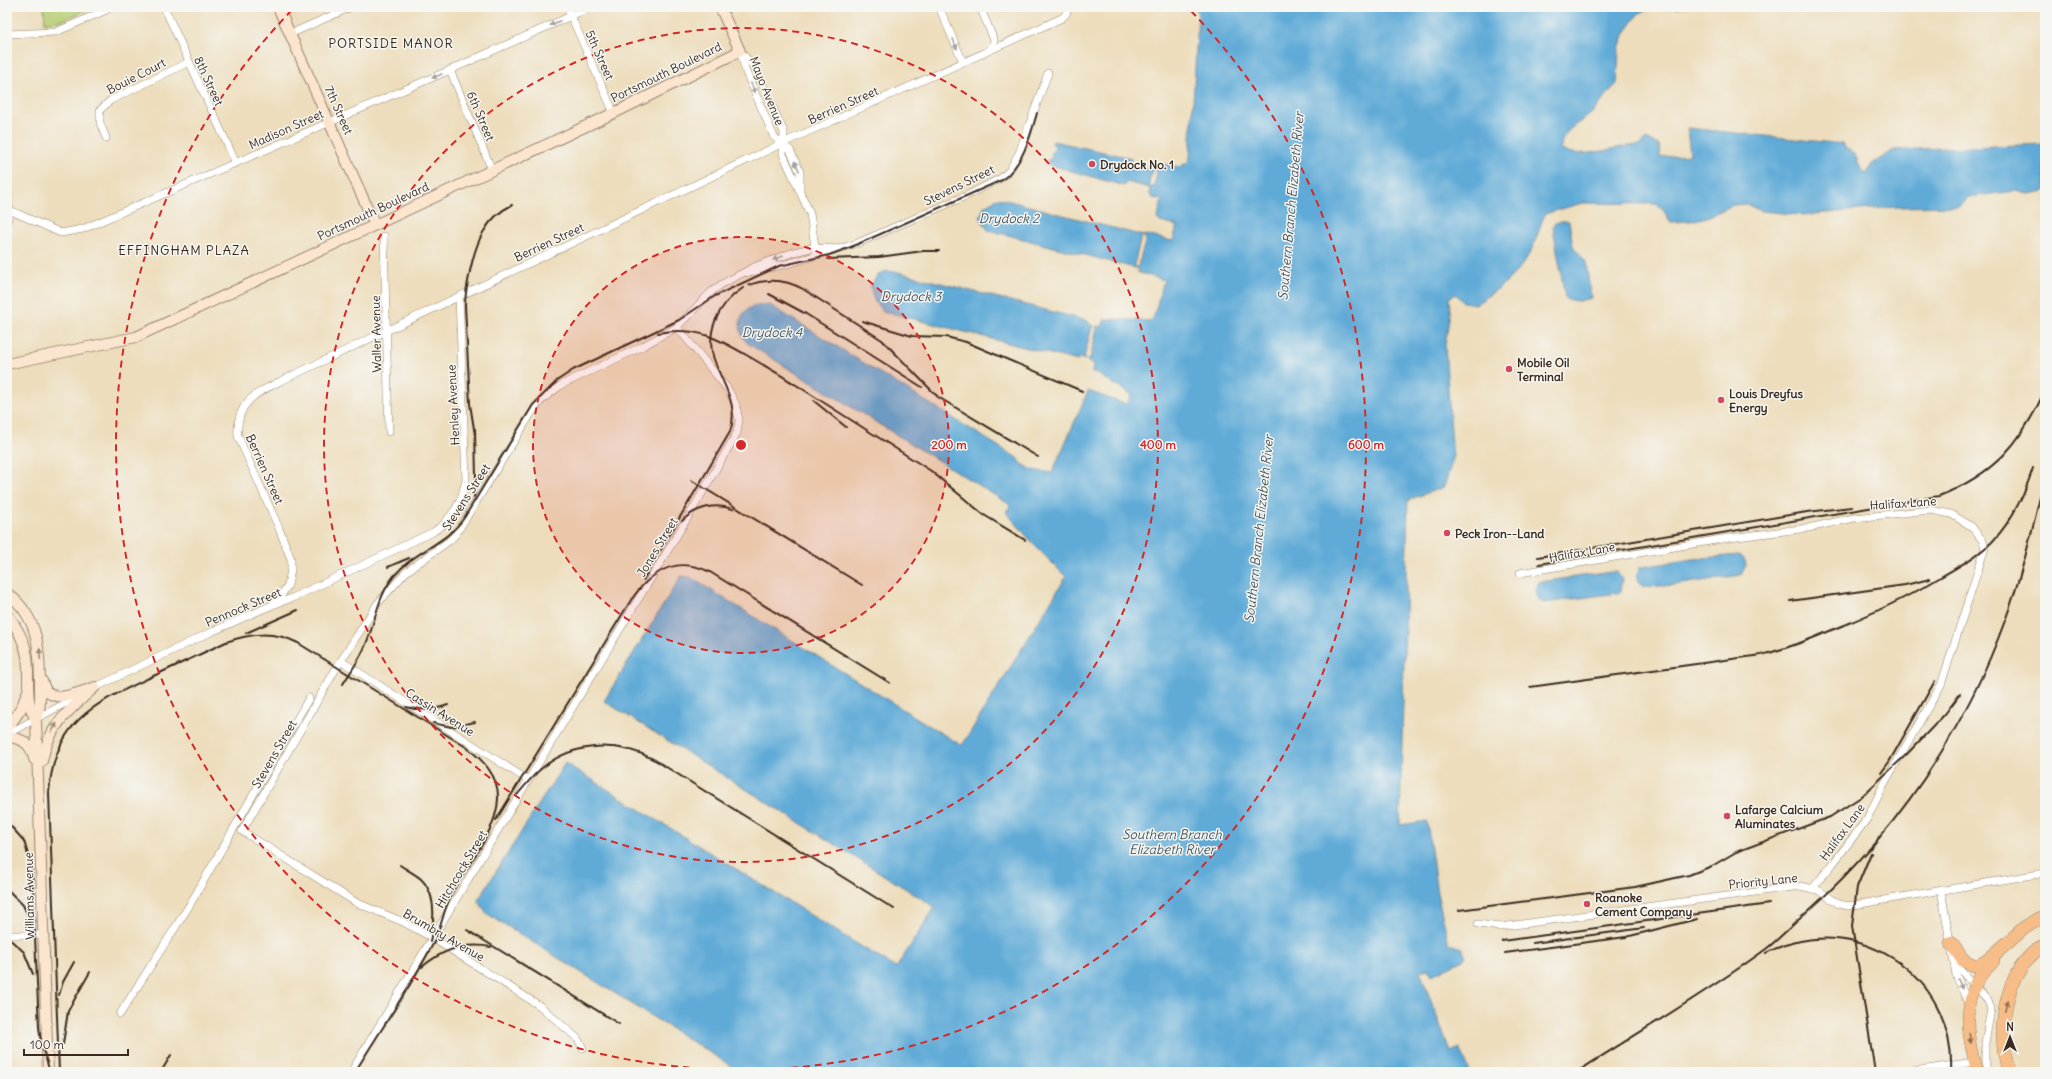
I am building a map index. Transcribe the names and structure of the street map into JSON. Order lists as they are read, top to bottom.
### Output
{
  "streets": {
    "street": [
      "5th Street",
      "Portsmouth Boulevard",
      "Bouie Court",
      "8th Street",
      "Mayo Avenue",
      "Berrien Street",
      "7th Street",
      "6th Street",
      "Madison Street",
      "Stevens Street",
      "Waller Avenue",
      "Henley Avenue",
      "Halifax Lane",
      "Jones Street",
      "Pennock Street",
      "Cassin Avenue",
      "Hitchcock Street",
      "Priority Lane",
      "Williams Avenue",
      "Brumbry Avenue"
    ]
  },
  "crossings": [
    ["5th Street", "Portsmouth Boulevard"],
    ["5th Street", "Madison Street"],
    ["Portsmouth Boulevard", "Mayo Avenue"],
    ["Portsmouth Boulevard", "7th Street"],
    ["Portsmouth Boulevard", "6th Street"],
    ["Bouie Court", "8th Street"],
    ["8th Street", "Madison Street"],
    ["Mayo Avenue", "Berrien Street"],
    ["Mayo Avenue", "Stevens Street"],
    ["Berrien Street", "Waller Avenue"],
    ["Berrien Street", "Henley Avenue"],
    ["Berrien Street", "Pennock Street"],
    ["7th Street", "Madison Street"],
    ["6th Street", "Madison Street"],
    ["Stevens Street", "Jones Street"],
    ["Stevens Street", "Cassin Avenue"],
    ["Stevens Street", "Brumbry Avenue"],
    ["Henley Avenue", "Pennock Street"],
    ["Halifax Lane", "Priority Lane"],
    ["Jones Street", "Cassin Avenue"],
    ["Jones Street", "Hitchcock Street"],
    ["Pennock Street", "Williams Avenue"],
    ["Cassin Avenue", "Hitchcock Street"],
    ["Hitchcock Street", "Brumbry Avenue"]
  ],
  "one_way": ["Madison Street"],
  "districts": ["PORTSIDE MANOR", "EFFINGHAM PLAZA"],
  "water": [
    "Southern Branch Elizabeth River",
    "Drydock 2",
    "Drydock 3",
    "Drydock 4"
  ],
  "places": [
    "Drydock No. 1",
    "Mobile Oil Terminal",
    "Louis Dreyfus Energy",
    "Peck Iron--Land",
    "Lafarge Calcium Aluminates",
    "Roanoke Cement Company"
  ],
  "scale_bar": "100 m",
  "north": "top",
  "rings": ["200 m", "400 m", "600 m"]
}
